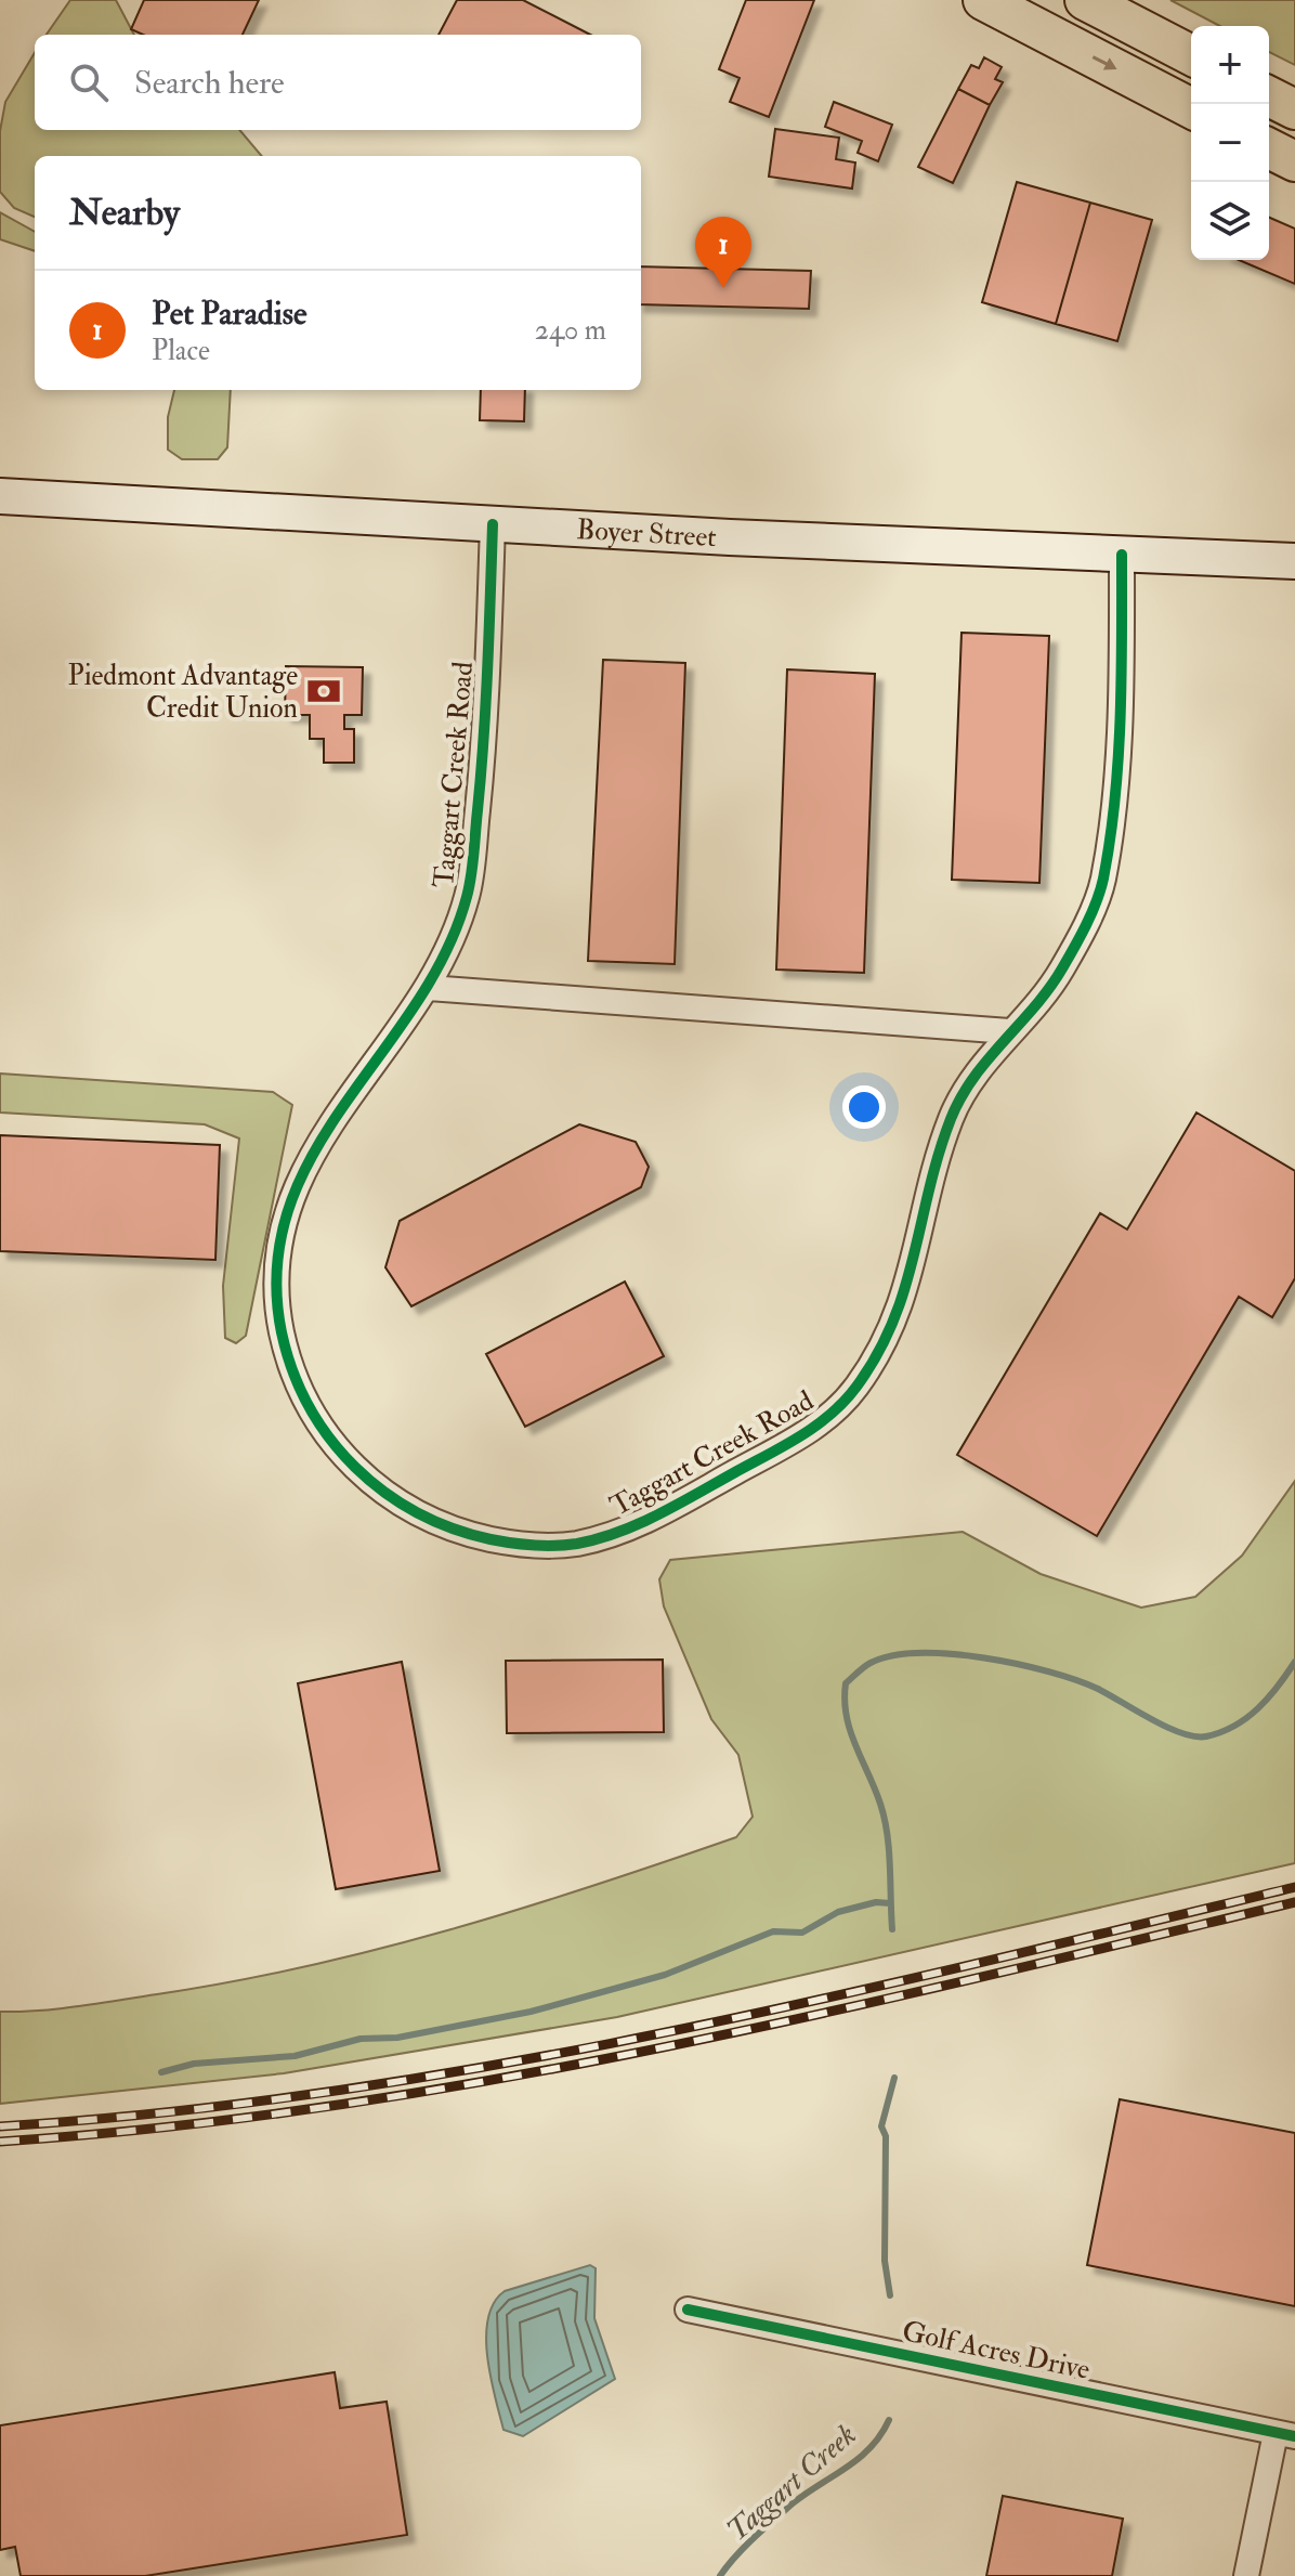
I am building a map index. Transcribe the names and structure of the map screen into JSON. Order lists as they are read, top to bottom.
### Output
{
  "streets": {
    "main road": ["Boyer Street"],
    "street": ["Taggart Creek Road", "Golf Acres Drive"]
  },
  "crossings": [
    ["Boyer Street", "Taggart Creek Road"]
  ],
  "water": ["Taggart Creek"],
  "places": {
    "bank": ["Piedmont Advantage Credit Union"]
  },
  "page": {
    "map_buttons": ["+", "−"],
    "search": "Search here",
    "heading": "Nearby",
    "pins": "1",
    "list": [
      {
        "mark": "1",
        "name": "Pet Paradise",
        "note": "Place",
        "value": "240 m"
      }
    ]
  }
}
